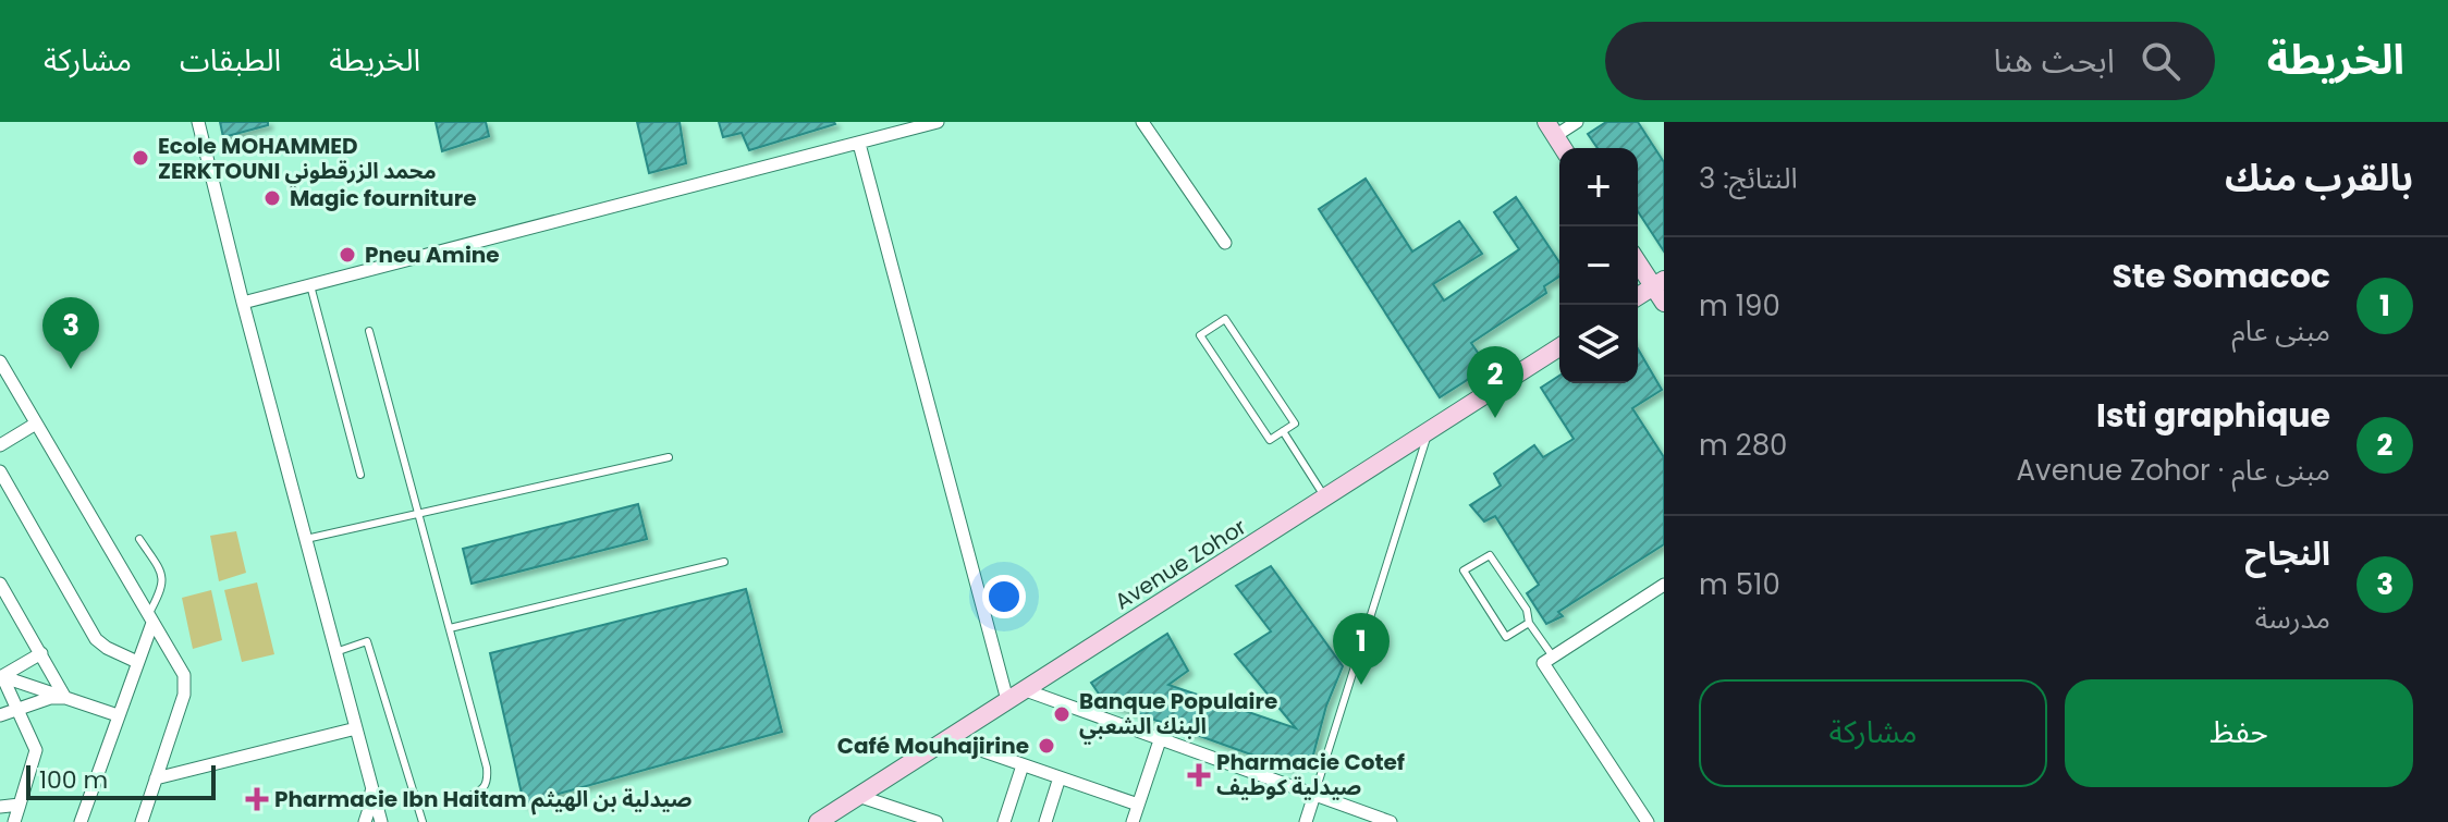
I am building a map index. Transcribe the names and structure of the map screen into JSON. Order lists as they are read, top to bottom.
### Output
{
  "streets": {
    "main road": ["Avenue Zohor"]
  },
  "places": {
    "other": [
      "Ecole MOHAMMED ZERKTOUNI محمد الزرقطوني",
      "Magic fourniture",
      "Pneu Amine",
      "Banque Populaire البنك الشعبي",
      "Café Mouhajirine"
    ],
    "health": ["Pharmacie Cotef صيدلية كوطيف", "Pharmacie Ibn Haitam صيدلية بن الهيثم"]
  },
  "scale_bar": "100 m",
  "page": {
    "header": "الخريطة",
    "search": "ابحث هنا",
    "nav": ["الخريطة", "الطبقات", "مشاركة"],
    "heading": ["بالقرب منك", "النتائج: 3"],
    "map_buttons": ["+", "−"],
    "list": [
      {
        "mark": "1",
        "name": "Ste Somacoc",
        "note": "مبنى عام",
        "value": "190 m"
      },
      {
        "mark": "2",
        "name": "Isti graphique",
        "note": "مبنى عام · Avenue Zohor",
        "value": "280 m"
      },
      {
        "mark": "3",
        "name": "النجاح",
        "note": "مدرسة",
        "value": "510 m"
      }
    ],
    "pins": ["3", "2", "1"],
    "buttons": ["حفظ", "مشاركة"],
    "scale": "100 m"
  }
}
